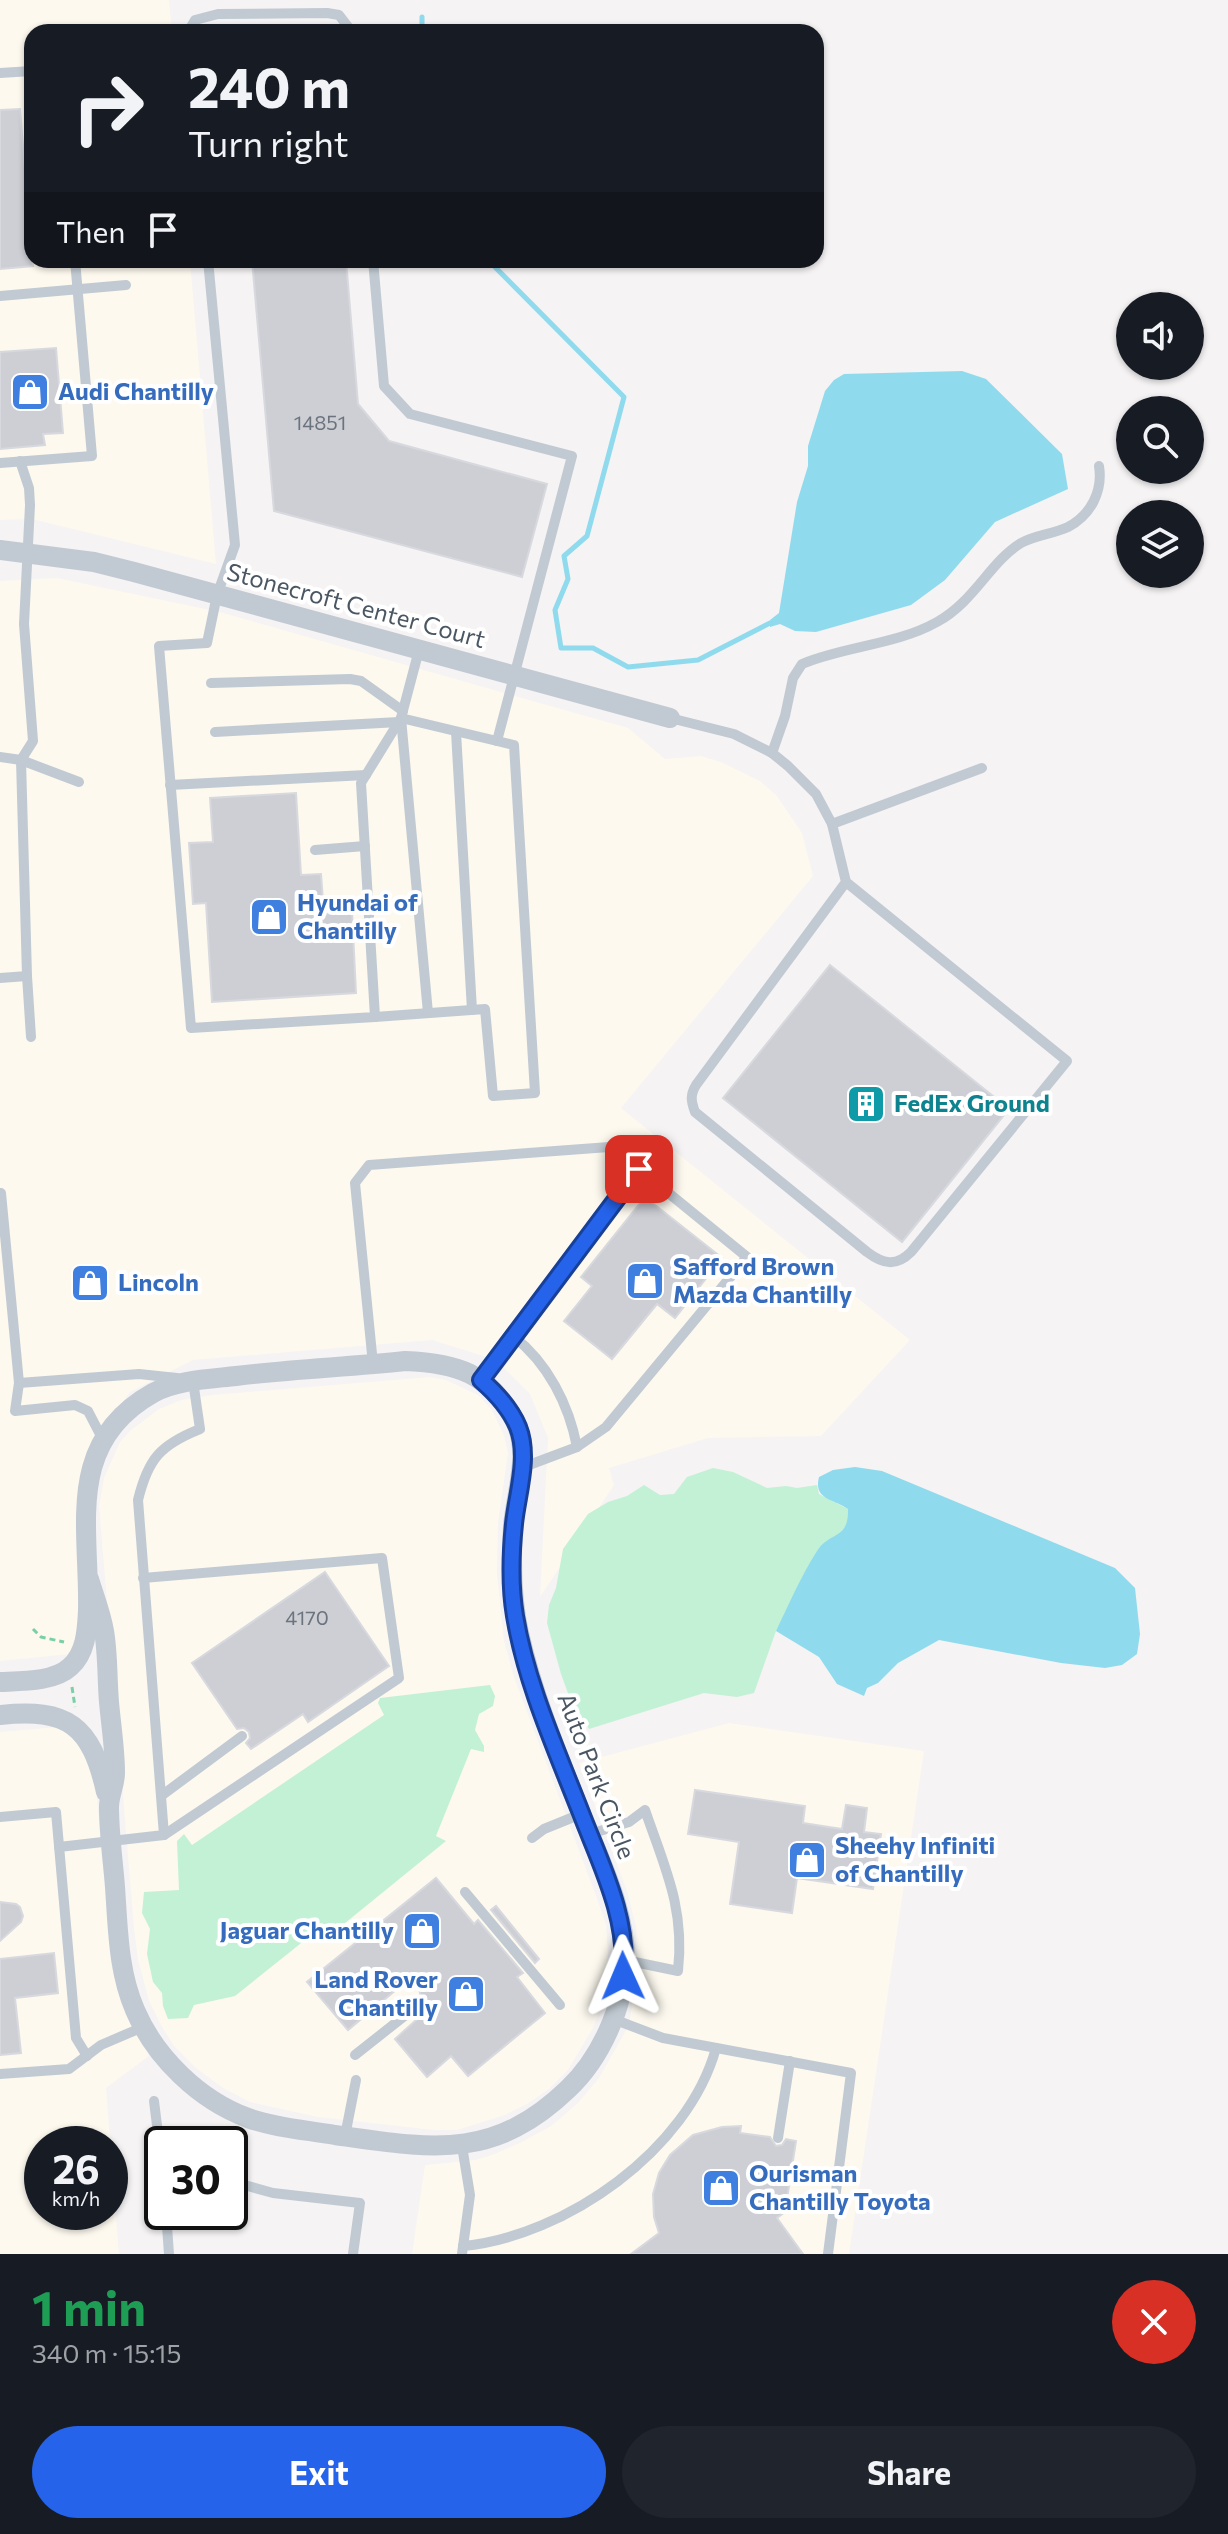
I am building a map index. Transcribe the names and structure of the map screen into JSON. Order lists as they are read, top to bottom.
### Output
{
  "streets": {
    "street": ["Stonecroft Center Court", "Auto Park Circle"]
  },
  "places": {
    "shop": [
      "Audi Chantilly",
      "Hyundai of Chantilly",
      "Safford Brown Mazda Chantilly",
      "Lincoln",
      "Sheehy Infiniti of Chantilly",
      "Jaguar Chantilly",
      "Land Rover Chantilly",
      "Ourisman Chantilly Toyota"
    ],
    "building": ["FedEx Ground"]
  },
  "house_numbers": ["14851", "4170"],
  "page": {
    "turn": ["240 m", "Turn right"],
    "then": "Then",
    "speed": "26 km/h",
    "limit": "30",
    "heading": ["1 min", "340 m · 15:15"],
    "buttons": ["Exit", "Share"]
  }
}
